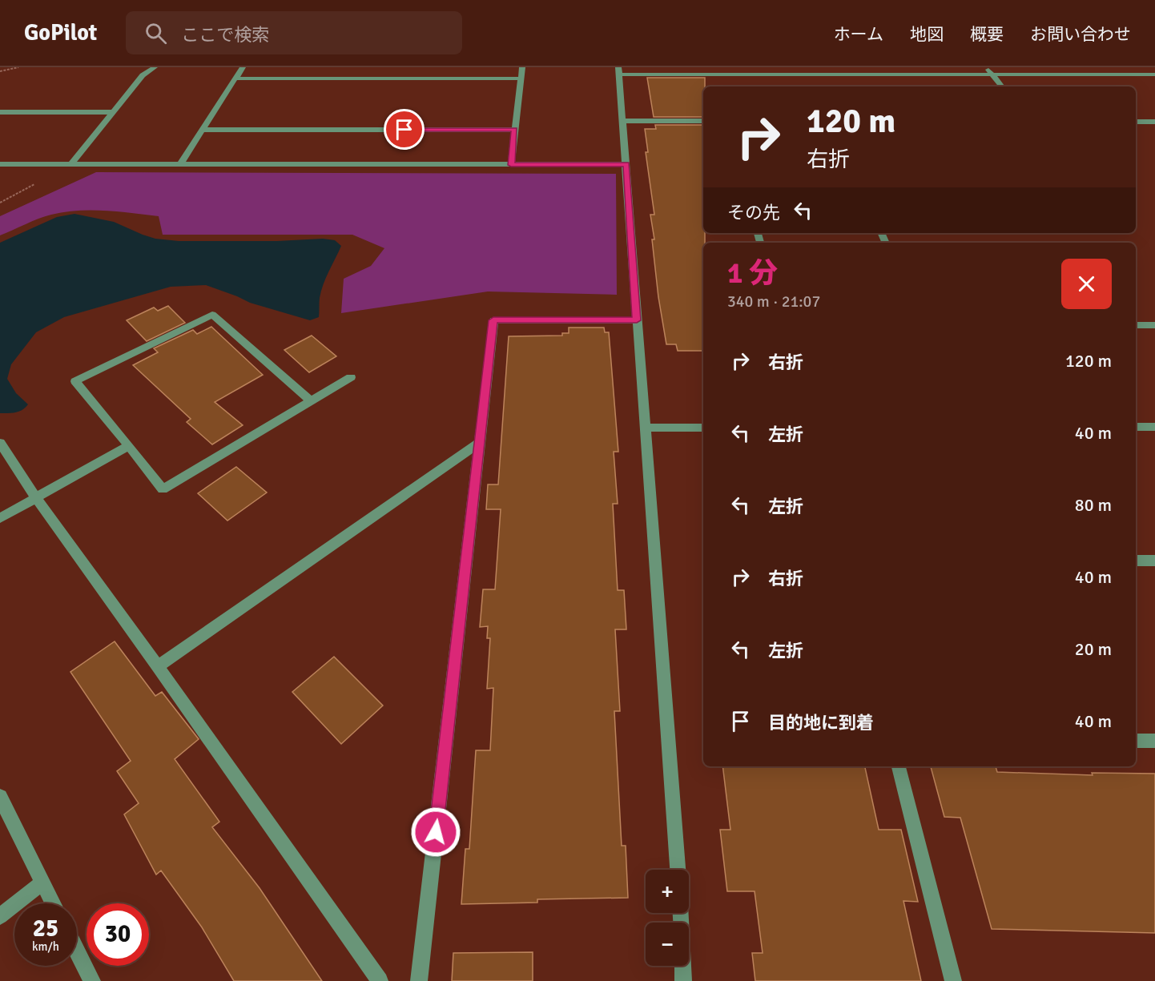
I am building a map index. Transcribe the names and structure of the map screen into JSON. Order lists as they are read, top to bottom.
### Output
{
  "page": {
    "header": "GoPilot",
    "search": "ここで検索",
    "nav": [
      "ホーム",
      "地図",
      "概要",
      "お問い合わせ"
    ],
    "turn": ["120 m", "右折"],
    "then": "その先",
    "heading": ["1 分", "340 m · 21:07"],
    "list": [
      {
        "name": "右折",
        "value": "120 m"
      },
      {
        "name": "左折",
        "value": "40 m"
      },
      {
        "name": "左折",
        "value": "80 m"
      },
      {
        "name": "右折",
        "value": "40 m"
      },
      {
        "name": "左折",
        "value": "20 m"
      },
      {
        "name": "目的地に到着",
        "value": "40 m"
      }
    ],
    "map_buttons": ["+", "−"],
    "speed": "25 km/h",
    "limit": "30"
  }
}
